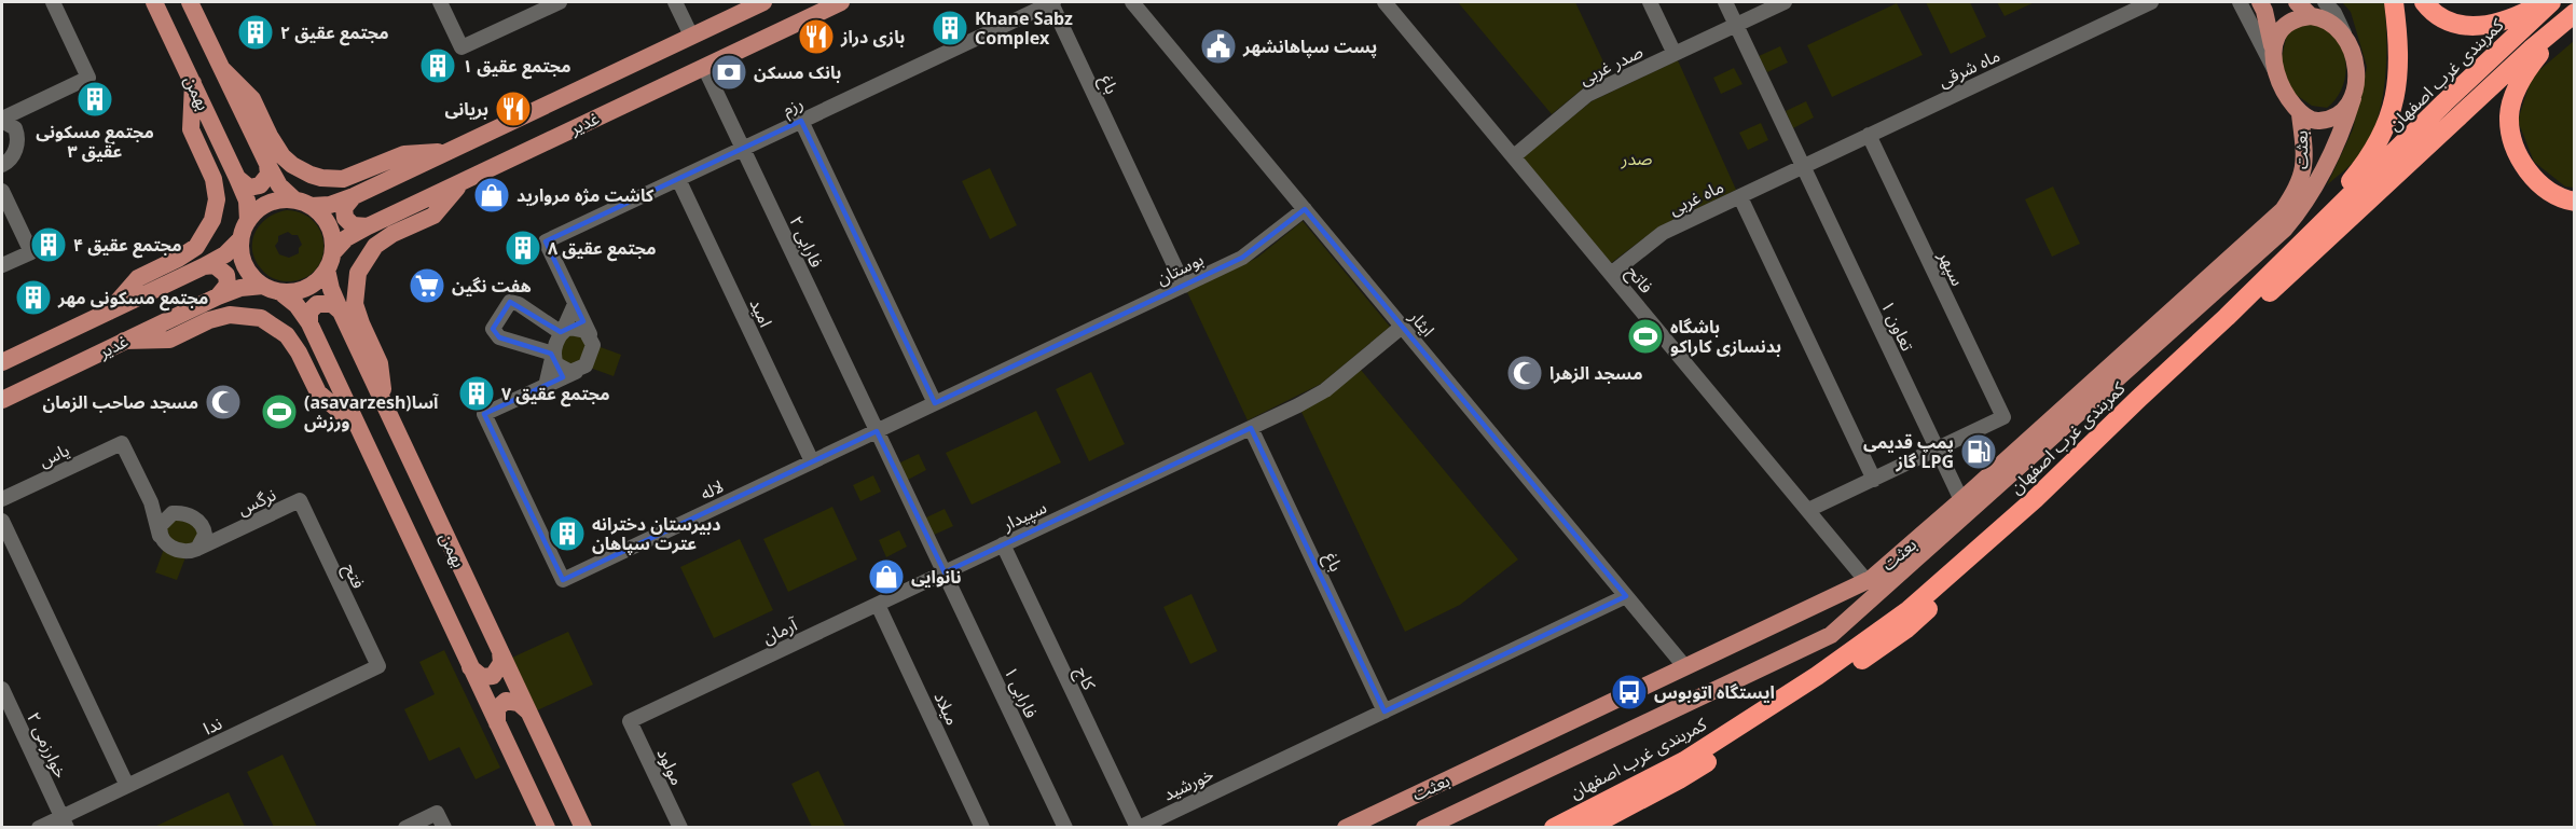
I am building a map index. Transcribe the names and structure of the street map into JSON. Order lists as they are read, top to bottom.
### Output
{
  "streets": {
    "highway": ["کمربندی غرب اصفهان"],
    "main road": ["بهمن", "غدیر", "بعثت"],
    "street": [
      "صدر غربی",
      "ماه شرقی",
      "باغ",
      "رزم",
      "ماه غربی",
      "فارابی ۲",
      "بوستان",
      "سپهر",
      "فاتح",
      "امید",
      "ایثار",
      "تعاون ۱",
      "یاس",
      "لاله",
      "نرگس",
      "سپیدار",
      "فتح",
      "آرمان",
      "کاج",
      "فارابی ۱",
      "میلاد",
      "ندا",
      "خوارزمی ۲",
      "مولود",
      "خورشید"
    ]
  },
  "crossings": [
    ["صدر غربی", "فاتح"],
    ["صدر غربی", "تعاون ۱"],
    ["ماه شرقی", "ماه غربی"],
    ["ماه شرقی", "سپهر"],
    ["ماه شرقی", "تعاون ۱"],
    ["باغ", "رزم"],
    ["باغ", "بوستان"],
    ["باغ", "سپیدار"],
    ["باغ", "خورشید"],
    ["بهمن", "غدیر"],
    ["رزم", "فارابی ۲"],
    ["رزم", "امید"],
    ["غدیر", "فارابی ۲"],
    ["بعثت", "فاتح"],
    ["بعثت", "ایثار"],
    ["بعثت", "تعاون ۱"],
    ["ماه غربی", "فاتح"],
    ["ماه غربی", "تعاون ۱"],
    ["فارابی ۲", "لاله"],
    ["فارابی ۲", "سپیدار"],
    ["فارابی ۲", "آرمان"],
    ["فارابی ۲", "فارابی ۱"],
    ["بوستان", "ایثار"],
    ["بوستان", "لاله"],
    ["سپهر", "تعاون ۱"],
    ["امید", "لاله"],
    ["ایثار", "سپیدار"],
    ["ایثار", "خورشید"],
    ["نرگس", "فتح"],
    ["سپیدار", "آرمان"],
    ["سپیدار", "کاج"],
    ["سپیدار", "فارابی ۱"],
    ["فتح", "ندا"],
    ["آرمان", "فارابی ۱"],
    ["آرمان", "میلاد"],
    ["آرمان", "مولود"],
    ["کاج", "خورشید"],
    ["ندا", "خوارزمی ۲"]
  ],
  "parks": ["صدر"],
  "places": {
    "building": [
      "Khane Sabz Complex",
      "مجتمع عقیق ۲",
      "مجتمع عقیق ۱",
      "مجتمع مسکونی عقیق ۳",
      "مجتمع عقیق ۴",
      "مجتمع عقیق ۸",
      "مجتمع مسکونی مهر",
      "مجتمع عقیق ۷",
      "دبیرستان دخترانه عترت سپاهان"
    ],
    "restaurant": ["بازی دراز", "بریانی"],
    "public building": ["پست سپاهانشهر"],
    "bank": ["بانک مسکن"],
    "shop": ["کاشت مژه مروارید", "نانوایی"],
    "supermarket": ["هفت نگین"],
    "sports": ["باشگاه بدنسازی کاراکو", "(asavarzesh)آسا ورزش"],
    "mosque": ["مسجد الزهرا", "مسجد صاحب الزمان"],
    "fuel station": ["پمپ قدیمی گاز LPG"],
    "bus stop": ["ایستگاه اتوبوس"]
  }
}
